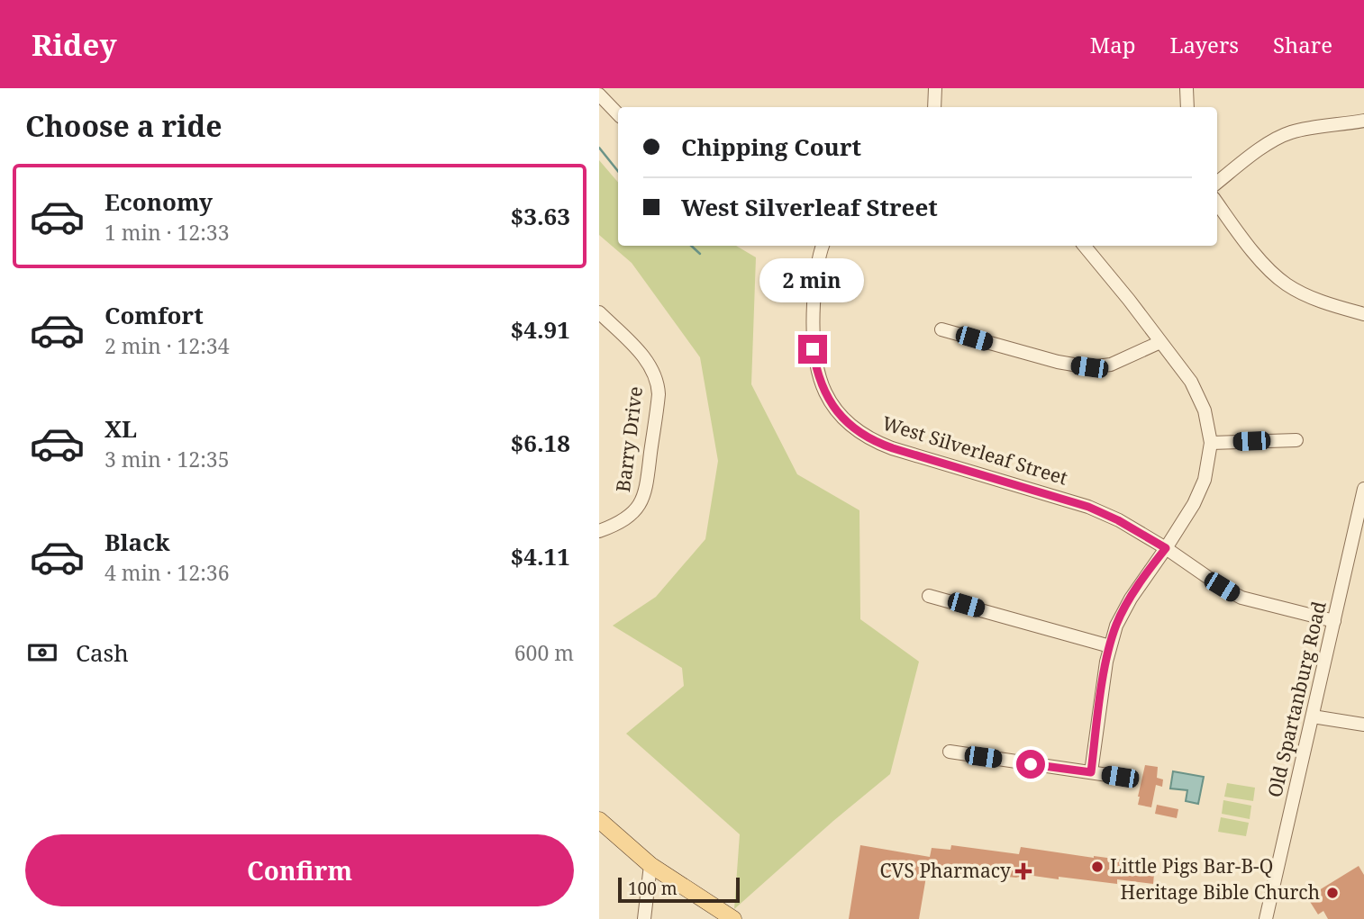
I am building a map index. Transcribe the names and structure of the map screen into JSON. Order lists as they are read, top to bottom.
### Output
{
  "streets": {
    "street": ["Barry Drive", "West Silverleaf Street", "Old Spartanburg Road"]
  },
  "crossings": [
    ["West Silverleaf Street", "Old Spartanburg Road"]
  ],
  "places": {
    "other": ["Little Pigs Bar-B-Q", "Heritage Bible Church"],
    "health": ["CVS Pharmacy"]
  },
  "scale_bar": "100 m",
  "page": {
    "header": "Ridey",
    "nav": ["Map", "Layers", "Share"],
    "heading": "Choose a ride",
    "banner": ["Chipping Court", "West Silverleaf Street"],
    "list": [
      {
        "name": "Economy",
        "note": "1 min · 12:33",
        "value": "$3.63"
      },
      {
        "name": "Comfort",
        "note": "2 min · 12:34",
        "value": "$4.91"
      },
      {
        "name": "XL",
        "note": "3 min · 12:35",
        "value": "$6.18"
      },
      {
        "name": "Black",
        "note": "4 min · 12:36",
        "value": "$4.11"
      }
    ],
    "bubble": "2 min",
    "pay": ["Cash", "600 m"],
    "buttons": "Confirm",
    "scale": "100 m"
  }
}
